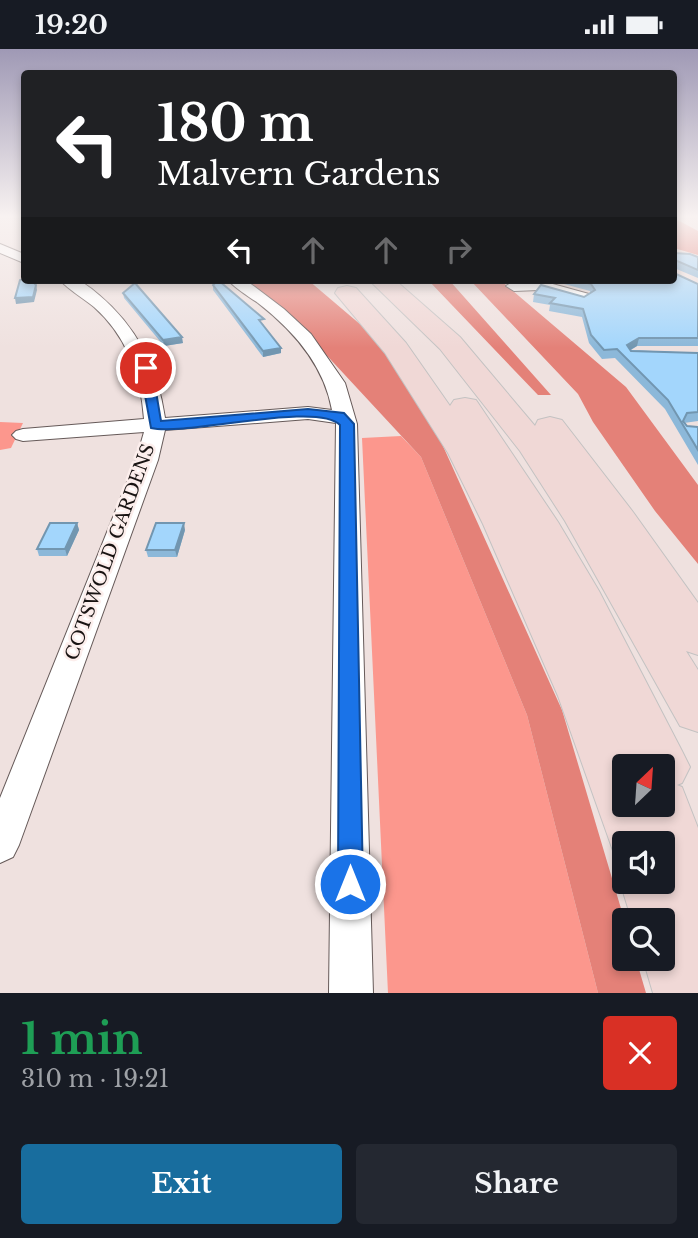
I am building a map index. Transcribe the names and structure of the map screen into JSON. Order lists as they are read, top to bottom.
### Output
{
  "streets": {
    "street": ["COTSWOLD GARDENS"]
  },
  "north": "top right",
  "page": {
    "status": "19:20",
    "turn": ["180 m", "Malvern Gardens"],
    "heading": ["1 min", "310 m · 19:21"],
    "buttons": ["Exit", "Share"]
  }
}
